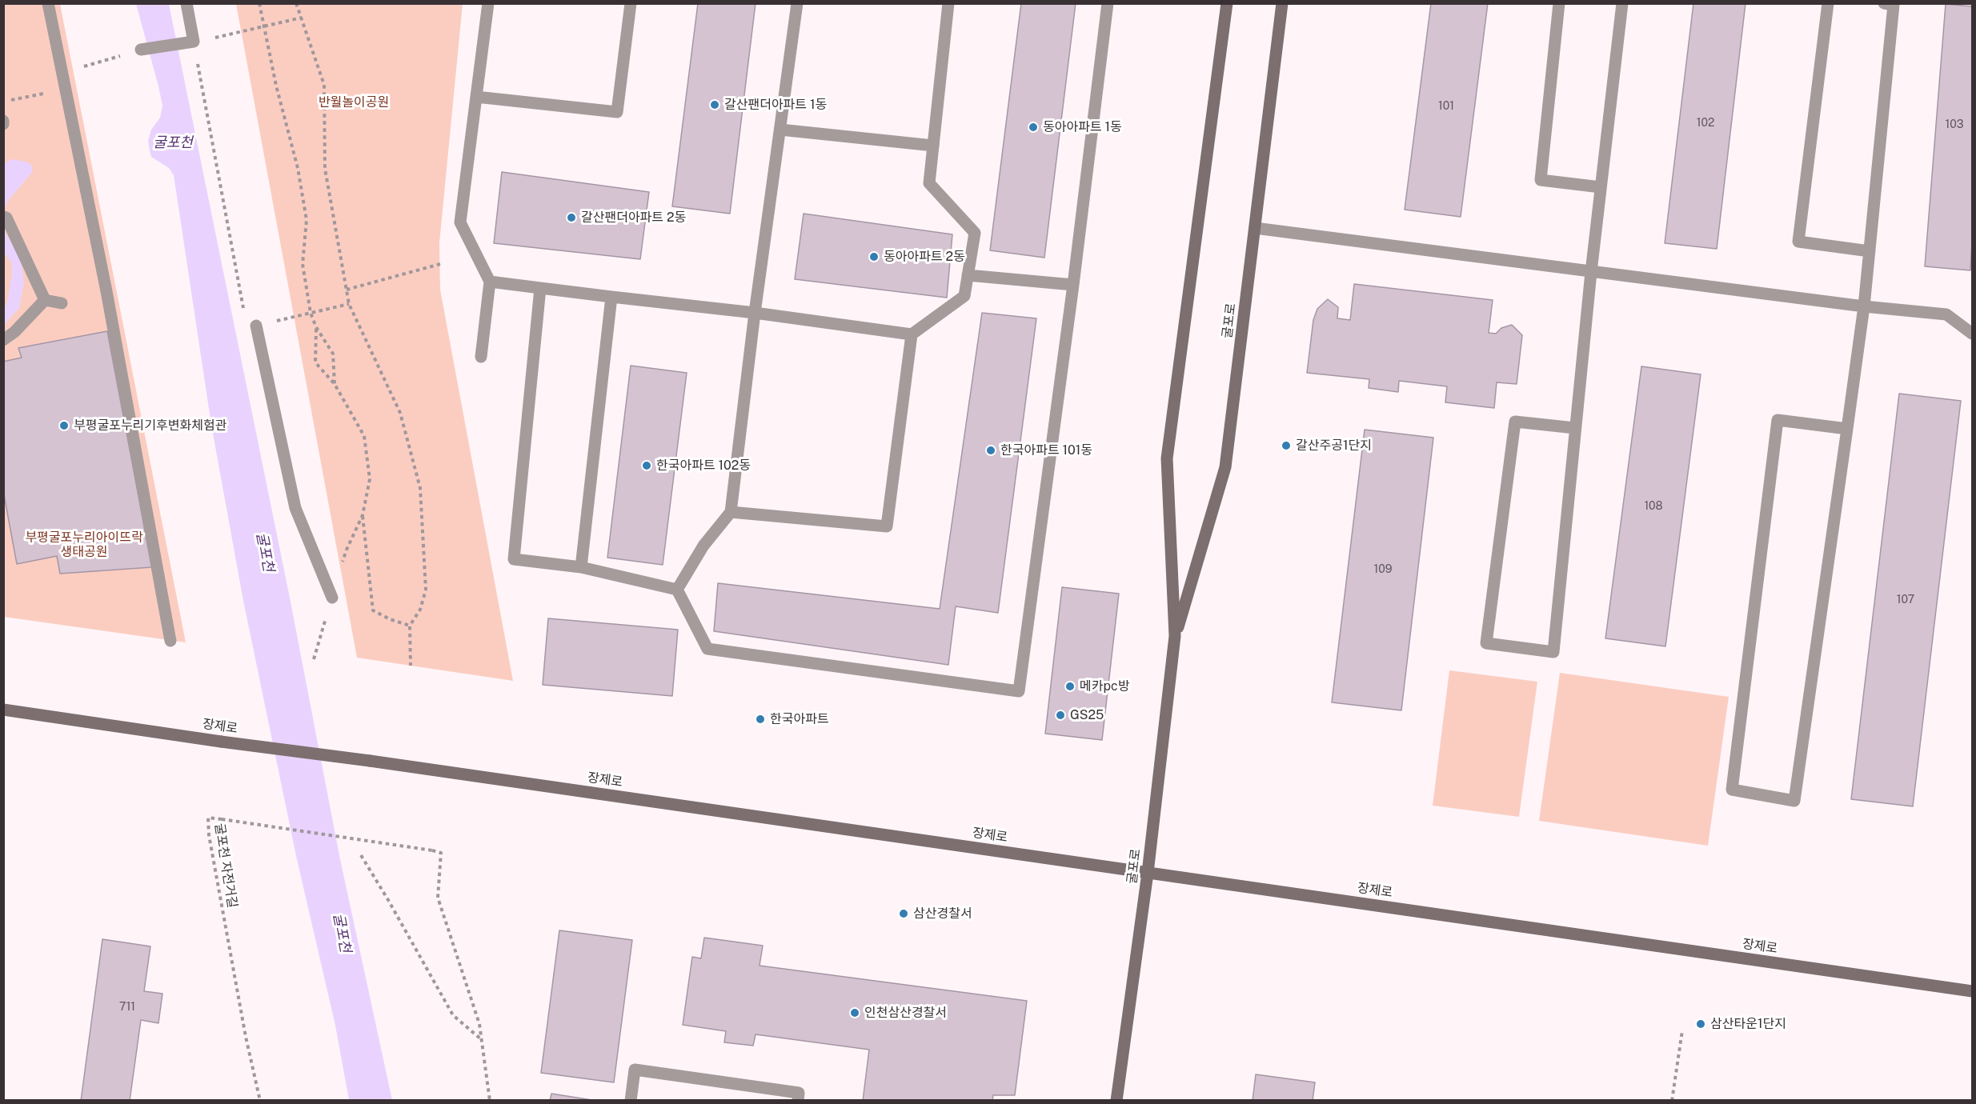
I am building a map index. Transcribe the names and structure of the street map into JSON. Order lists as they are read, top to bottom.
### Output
{
  "streets": {
    "main road": ["굴포로", "장제로"],
    "path": ["굴포천 자전거길"]
  },
  "crossings": [
    ["굴포로", "장제로"]
  ],
  "water": ["굴포천"],
  "parks": ["반월놀이공원", "부평굴포누리아이뜨락 생태공원"],
  "places": [
    "갈산팬더아파트 1동",
    "동아아파트 1동",
    "갈산팬더아파트 2동",
    "동아아파트 2동",
    "부평굴포누리기후변화체험관",
    "갈산주공1단지",
    "한국아파트 101동",
    "한국아파트 102동",
    "메카pc방",
    "GS25",
    "한국아파트",
    "삼산경찰서",
    "인천삼산경찰서",
    "삼산타운1단지"
  ],
  "house_numbers": [
    "101",
    "102",
    "103",
    "108",
    "109",
    "107",
    "711"
  ]
}
